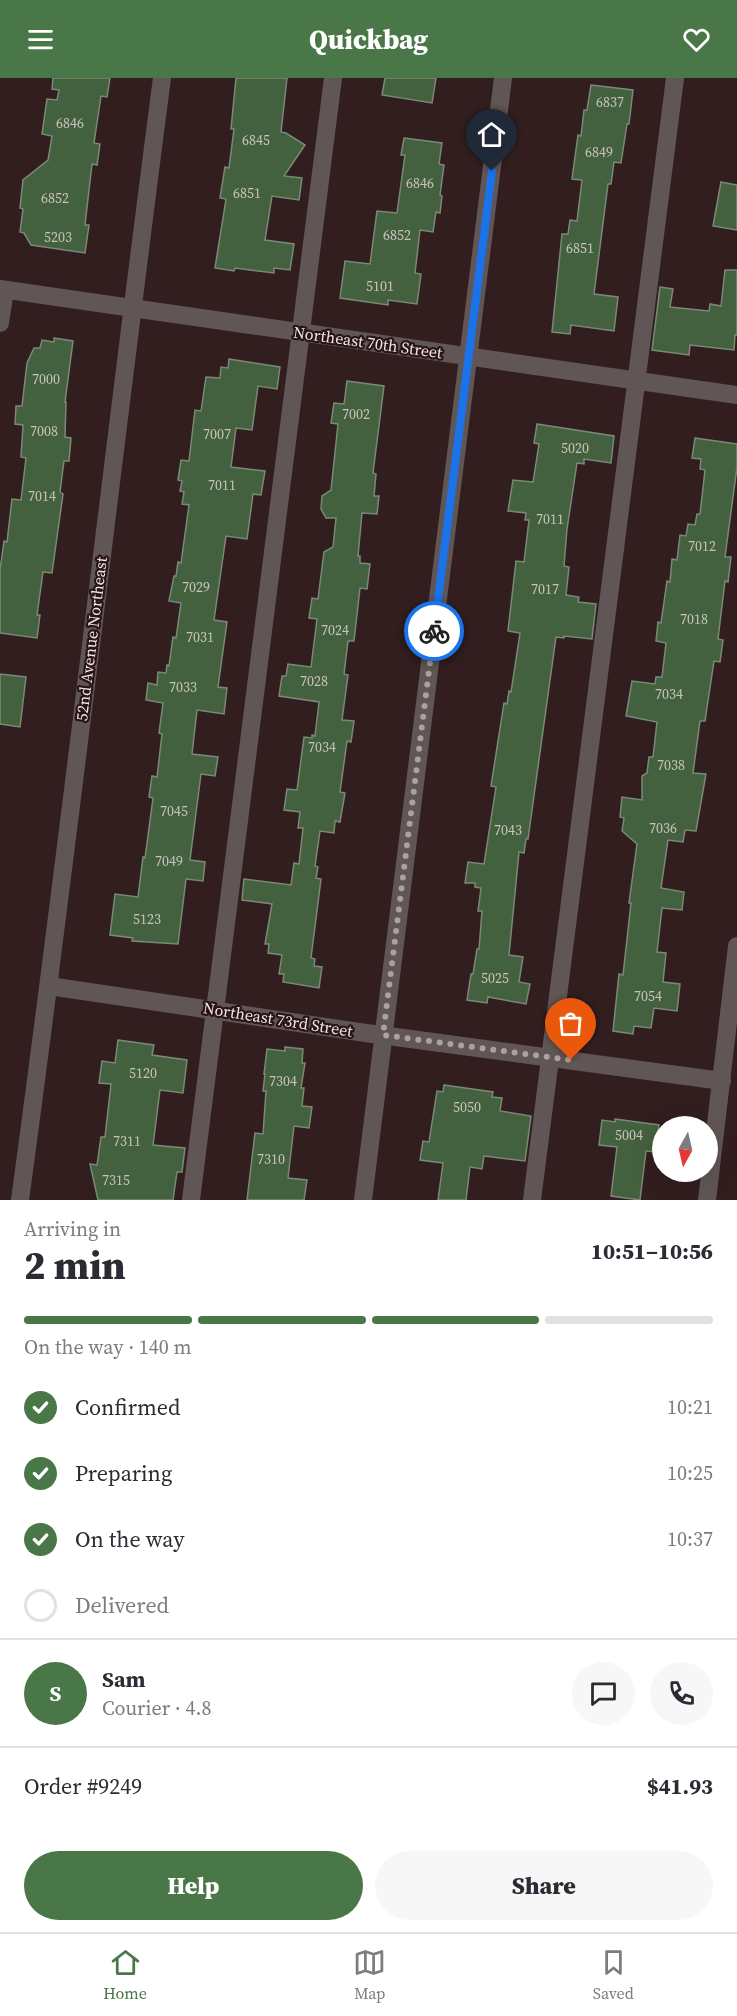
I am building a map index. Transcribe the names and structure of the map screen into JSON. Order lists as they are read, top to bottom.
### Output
{
  "streets": {
    "street": ["Northeast 70th Street", "52nd Avenue Northeast", "Northeast 73rd Street"]
  },
  "crossings": [
    ["Northeast 70th Street", "52nd Avenue Northeast"],
    ["52nd Avenue Northeast", "Northeast 73rd Street"]
  ],
  "house_numbers": [
    "6837",
    "6846",
    "6845",
    "6849",
    "6846",
    "6851",
    "6852",
    "6852",
    "5203",
    "6851",
    "5101",
    "7000",
    "7002",
    "7008",
    "7007",
    "5020",
    "7011",
    "7014",
    "7011",
    "7012",
    "7029",
    "7017",
    "7018",
    "7024",
    "7031",
    "7028",
    "7033",
    "7034",
    "7034",
    "7038",
    "7045",
    "7036",
    "7043",
    "7049",
    "5123",
    "5025",
    "7054",
    "5120",
    "7304",
    "5050",
    "5004",
    "7311",
    "7310",
    "7315"
  ],
  "north": "bottom",
  "page": {
    "header": "Quickbag",
    "heading": ["2 min", "Arriving in", "10:51–10:56"],
    "panel": [
      "Sam",
      "Courier · 4.8",
      "Order #9249",
      "$41.93"
    ],
    "bar": "On the way · 140 m",
    "list": [
      ["Confirmed", "10:21"],
      ["Preparing", "10:25"],
      ["On the way", "10:37"],
      "Delivered"
    ],
    "round": "S",
    "buttons": ["Help", "Share"],
    "tabs": ["Home", "Map", "Saved"]
  }
}
